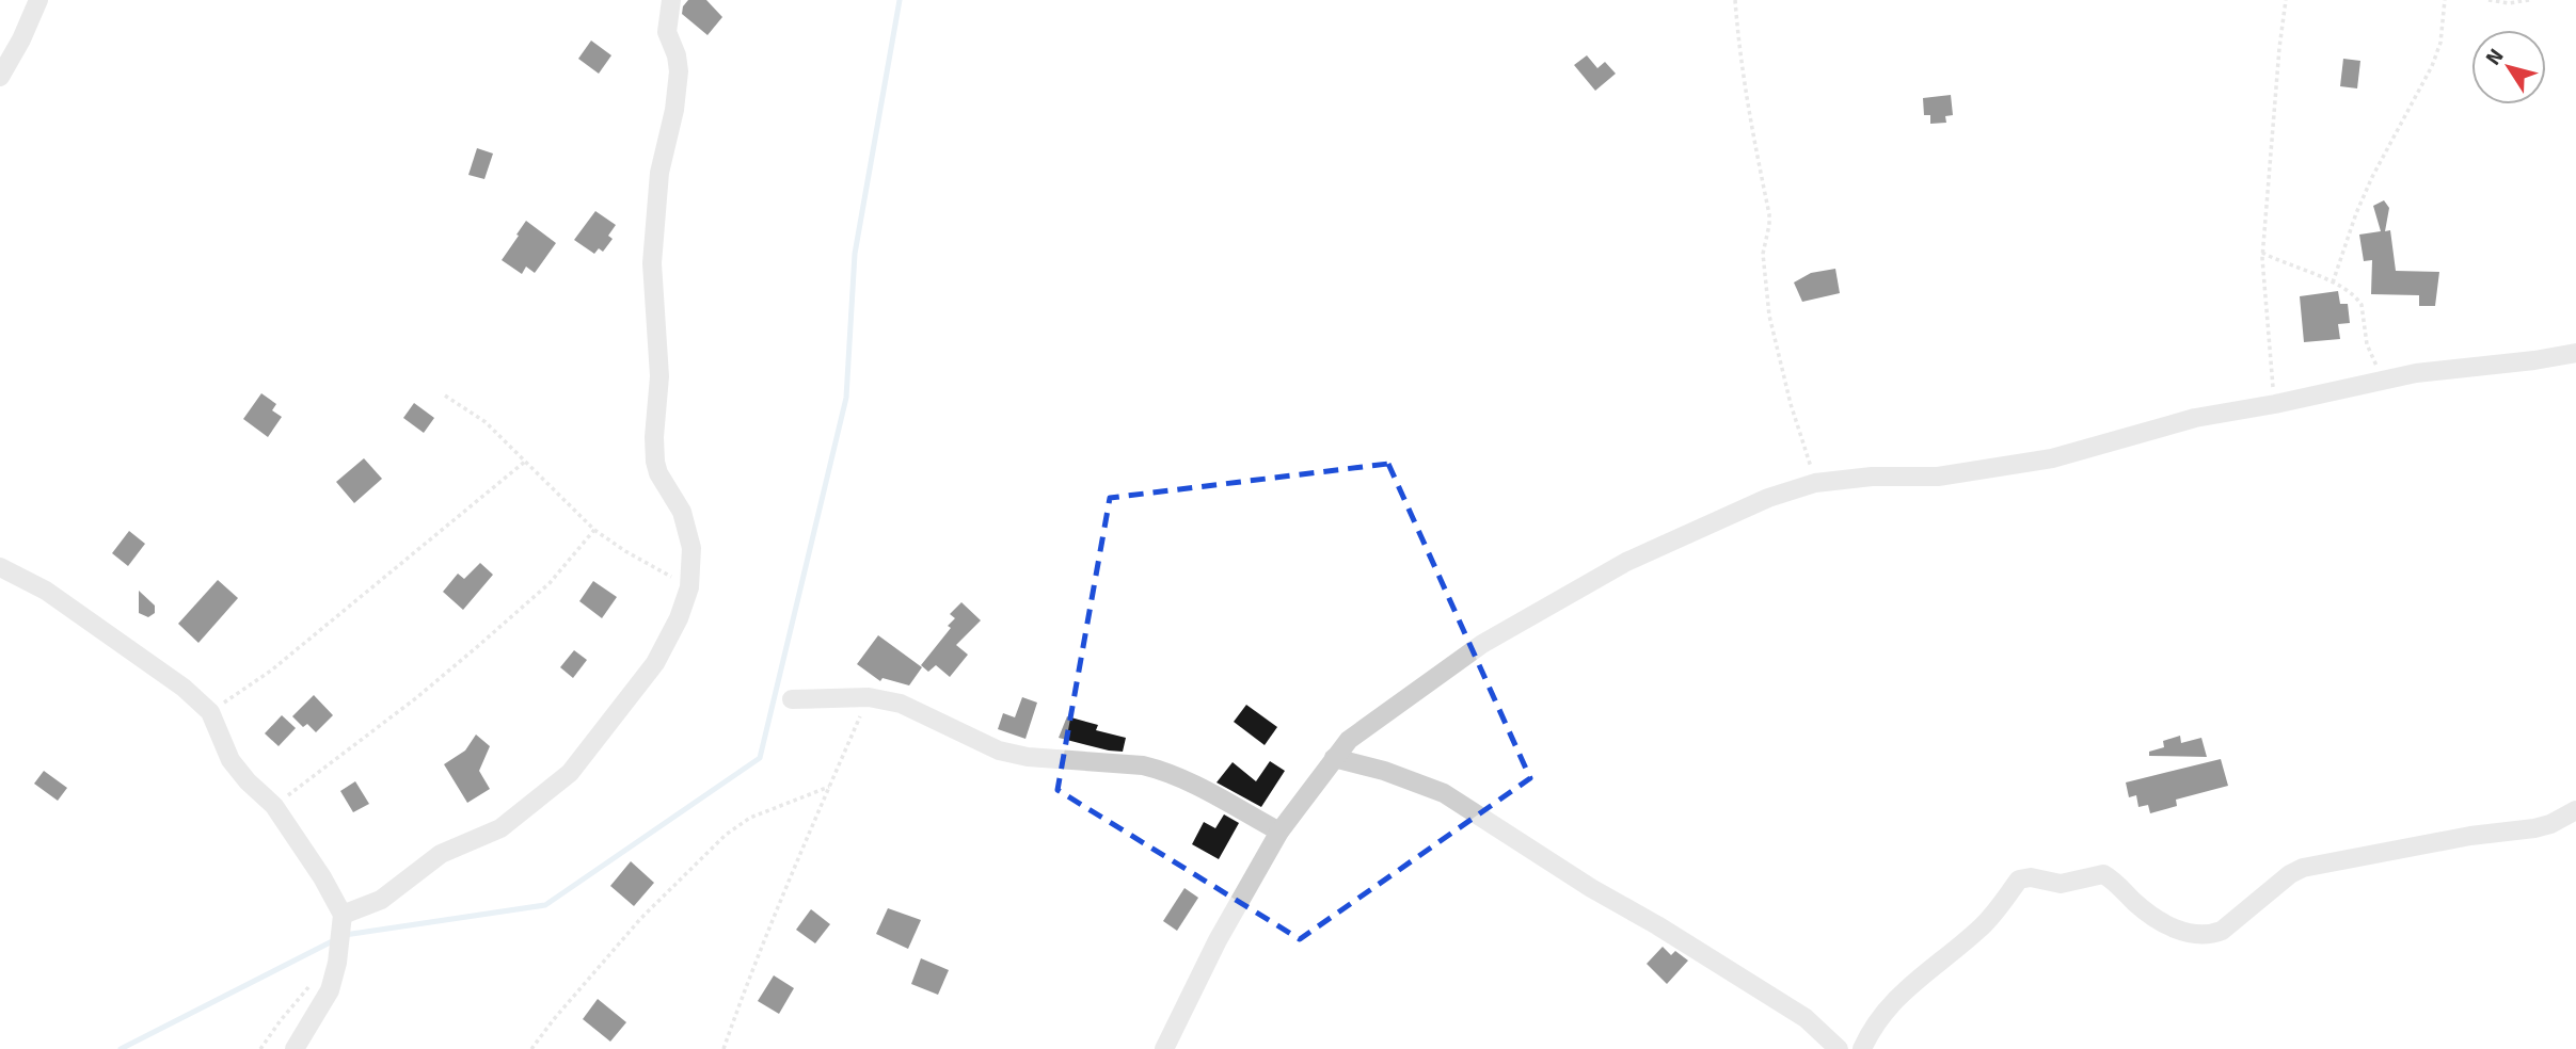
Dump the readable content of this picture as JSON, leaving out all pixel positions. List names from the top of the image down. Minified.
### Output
{"north":"top left"}
